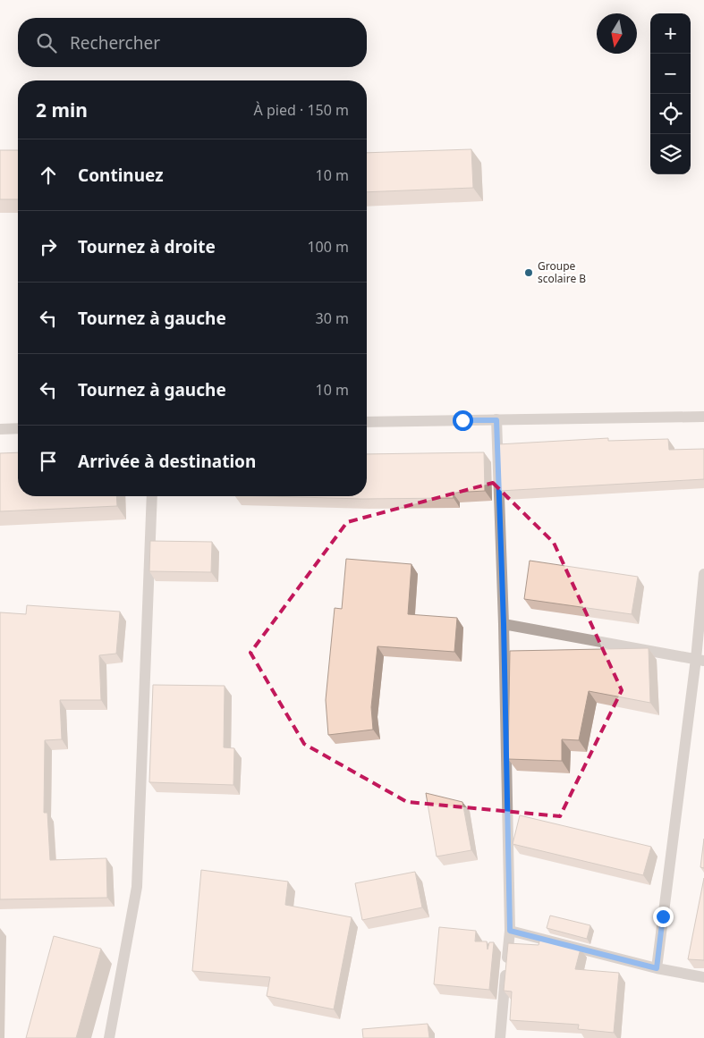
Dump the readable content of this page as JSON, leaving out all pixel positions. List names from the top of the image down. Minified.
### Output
{"places":["Groupe scolaire B"],"north":"bottom","page":{"map_buttons":["+","−"],"search":"Rechercher","heading":["2 min","À pied · 150 m"],"list":[["Continuez","10 m"],["Tournez à droite","100 m"],["Tournez à gauche","30 m"],["Tournez à gauche","10 m"],"Arrivée à destination"]}}
